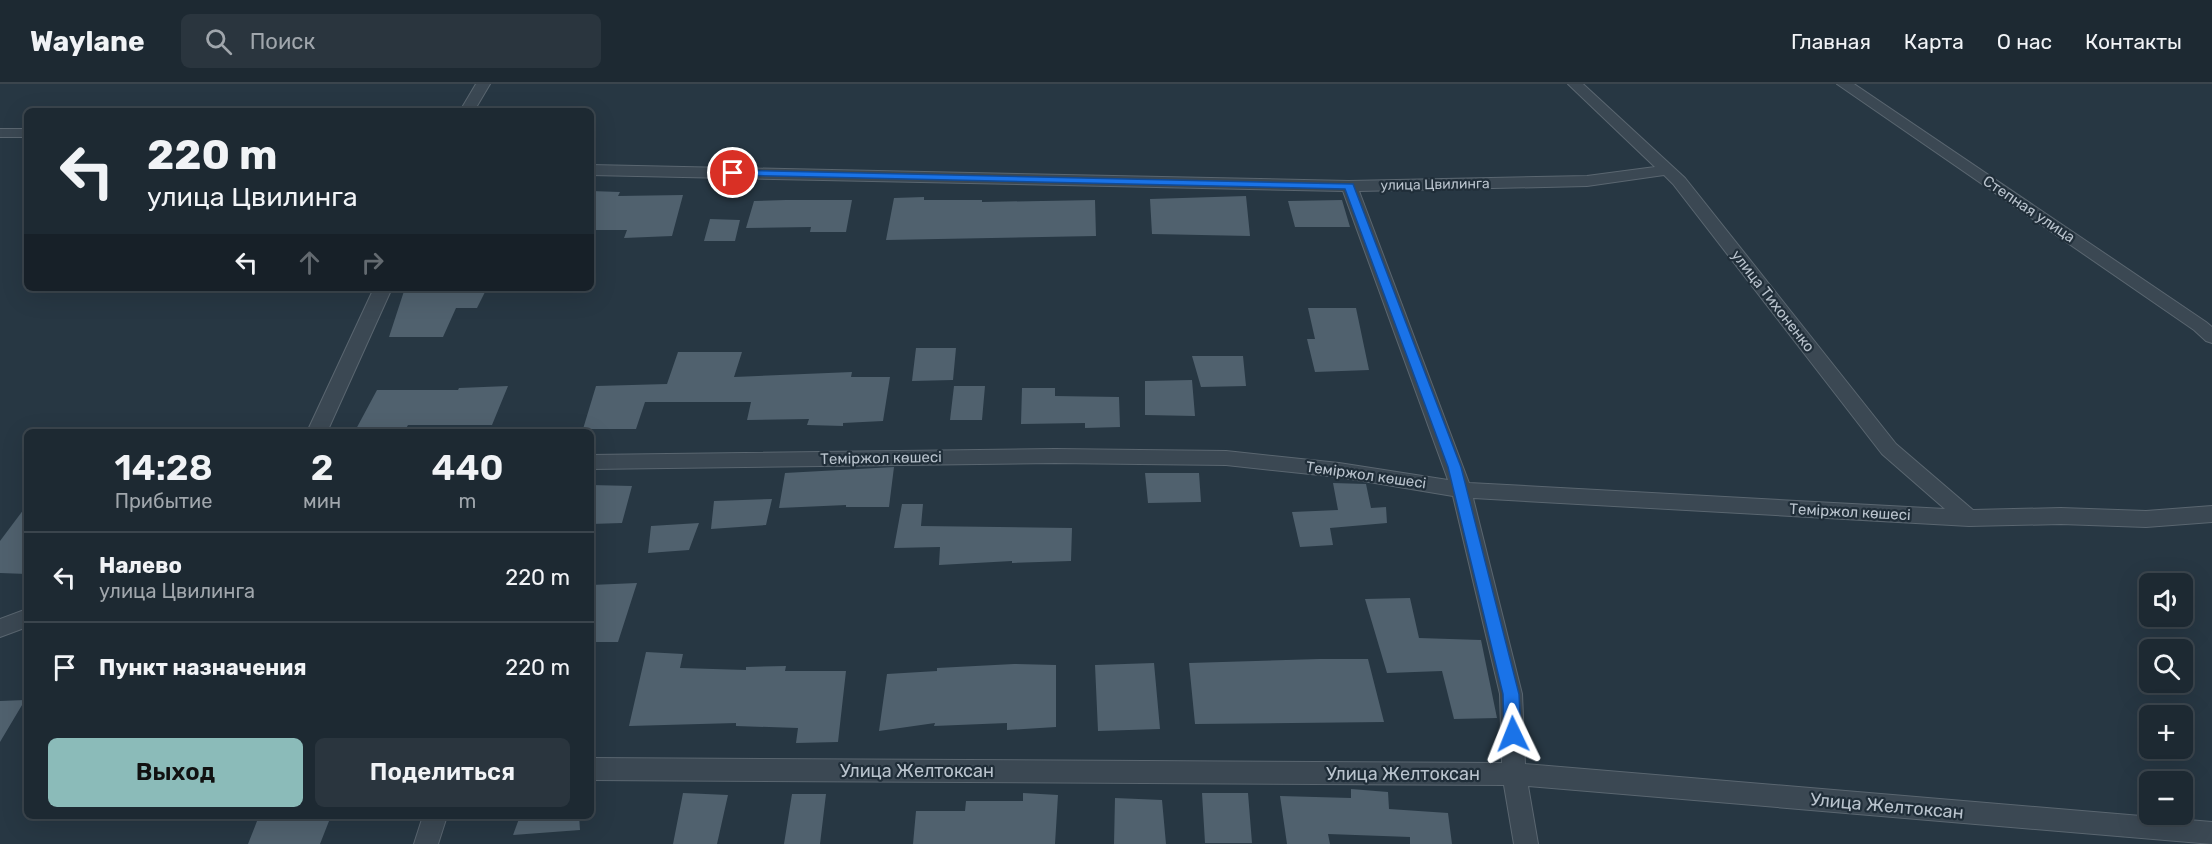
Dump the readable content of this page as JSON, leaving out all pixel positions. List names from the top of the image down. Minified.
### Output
{"streets":{"street":["улица Цвилинга","Степная улица","улица Тихоненко","Теміржол көшесі","Улица Желтоксан"]},"crossings":[["улица Цвилинга","улица Тихоненко"],["улица Тихоненко","Теміржол көшесі"]],"page":{"header":"Waylane","search":"Поиск","nav":["Главная","Карта","О нас","Контакты"],"turn":["220 m","улица Цвилинга"],"eta":["14:28","Прибытие","2","мин","440","m"],"list":[{"name":"Налево","note":"улица Цвилинга","value":"220 m"},{"name":"Пункт назначения","value":"220 m"}],"map_buttons":["+","−"],"buttons":["Выход","Поделиться"]}}
